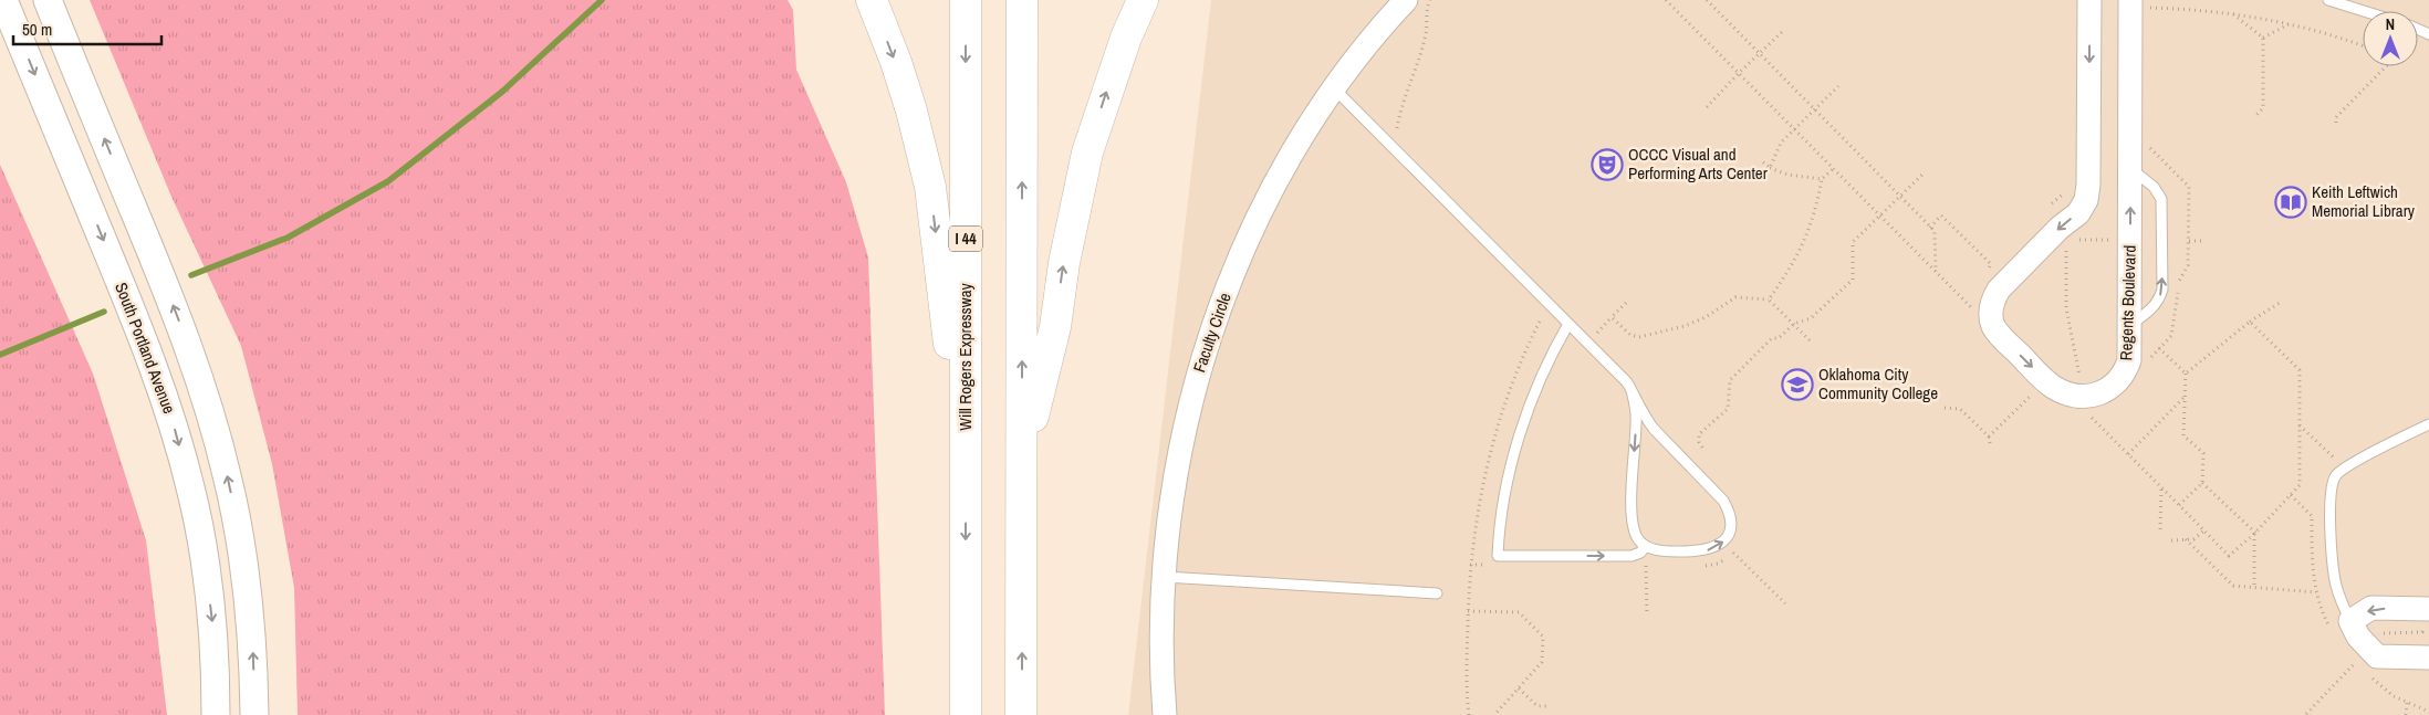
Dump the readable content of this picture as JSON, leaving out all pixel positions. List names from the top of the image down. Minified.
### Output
{"streets":{"highway":["I 44","Will Rogers Expressway"],"main road":["South Portland Avenue"],"street":["Regents Boulevard","Faculty Circle"]},"places":{"theatre":["OCCC Visual and Performing Arts Center"],"library":["Keith Leftwich Memorial Library"],"school or university":["Oklahoma City Community College"]},"scale_bar":"50 m","north":"top"}
